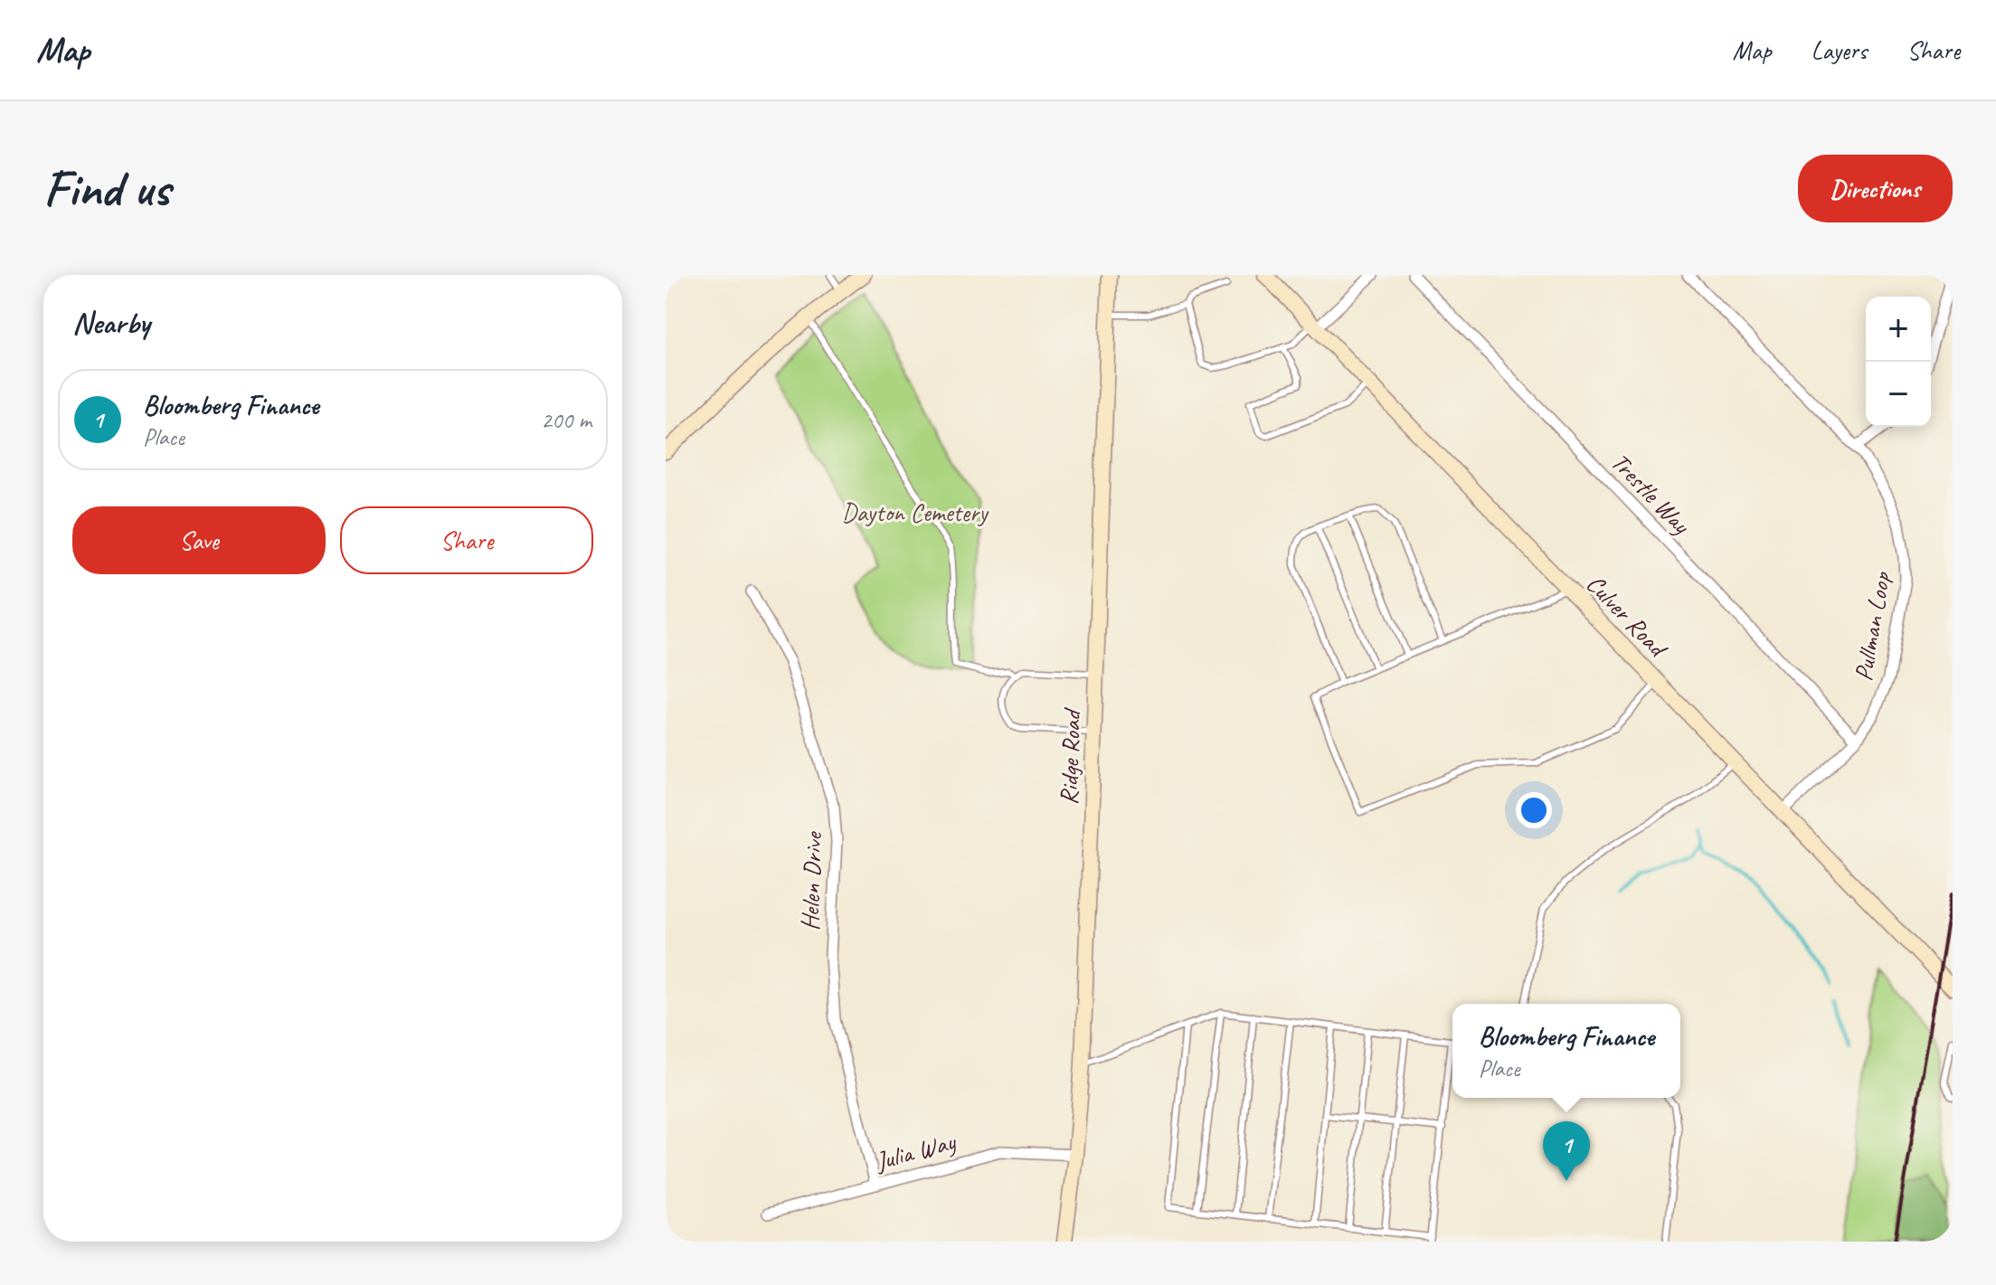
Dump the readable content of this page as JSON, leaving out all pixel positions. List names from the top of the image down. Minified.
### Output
{"streets":{"street":["Trestle Way","Culver Road","Pullman Loop","Ridge Road","Helen Drive","Julia Way"]},"crossings":[["Trestle Way","Pullman Loop"],["Culver Road","Pullman Loop"],["Ridge Road","Julia Way"],["Helen Drive","Julia Way"]],"parks":["Dayton Cemetery"],"page":{"header":"Map","nav":["Map","Layers","Share"],"buttons":["Directions",["Save","Share"]],"title":"Find us","heading":"Nearby","map_buttons":["+","−"],"list":[{"mark":"1","name":"Bloomberg Finance","note":"Place","value":"200 m"}],"popup":["Bloomberg Finance","Place"],"pins":"1"}}
